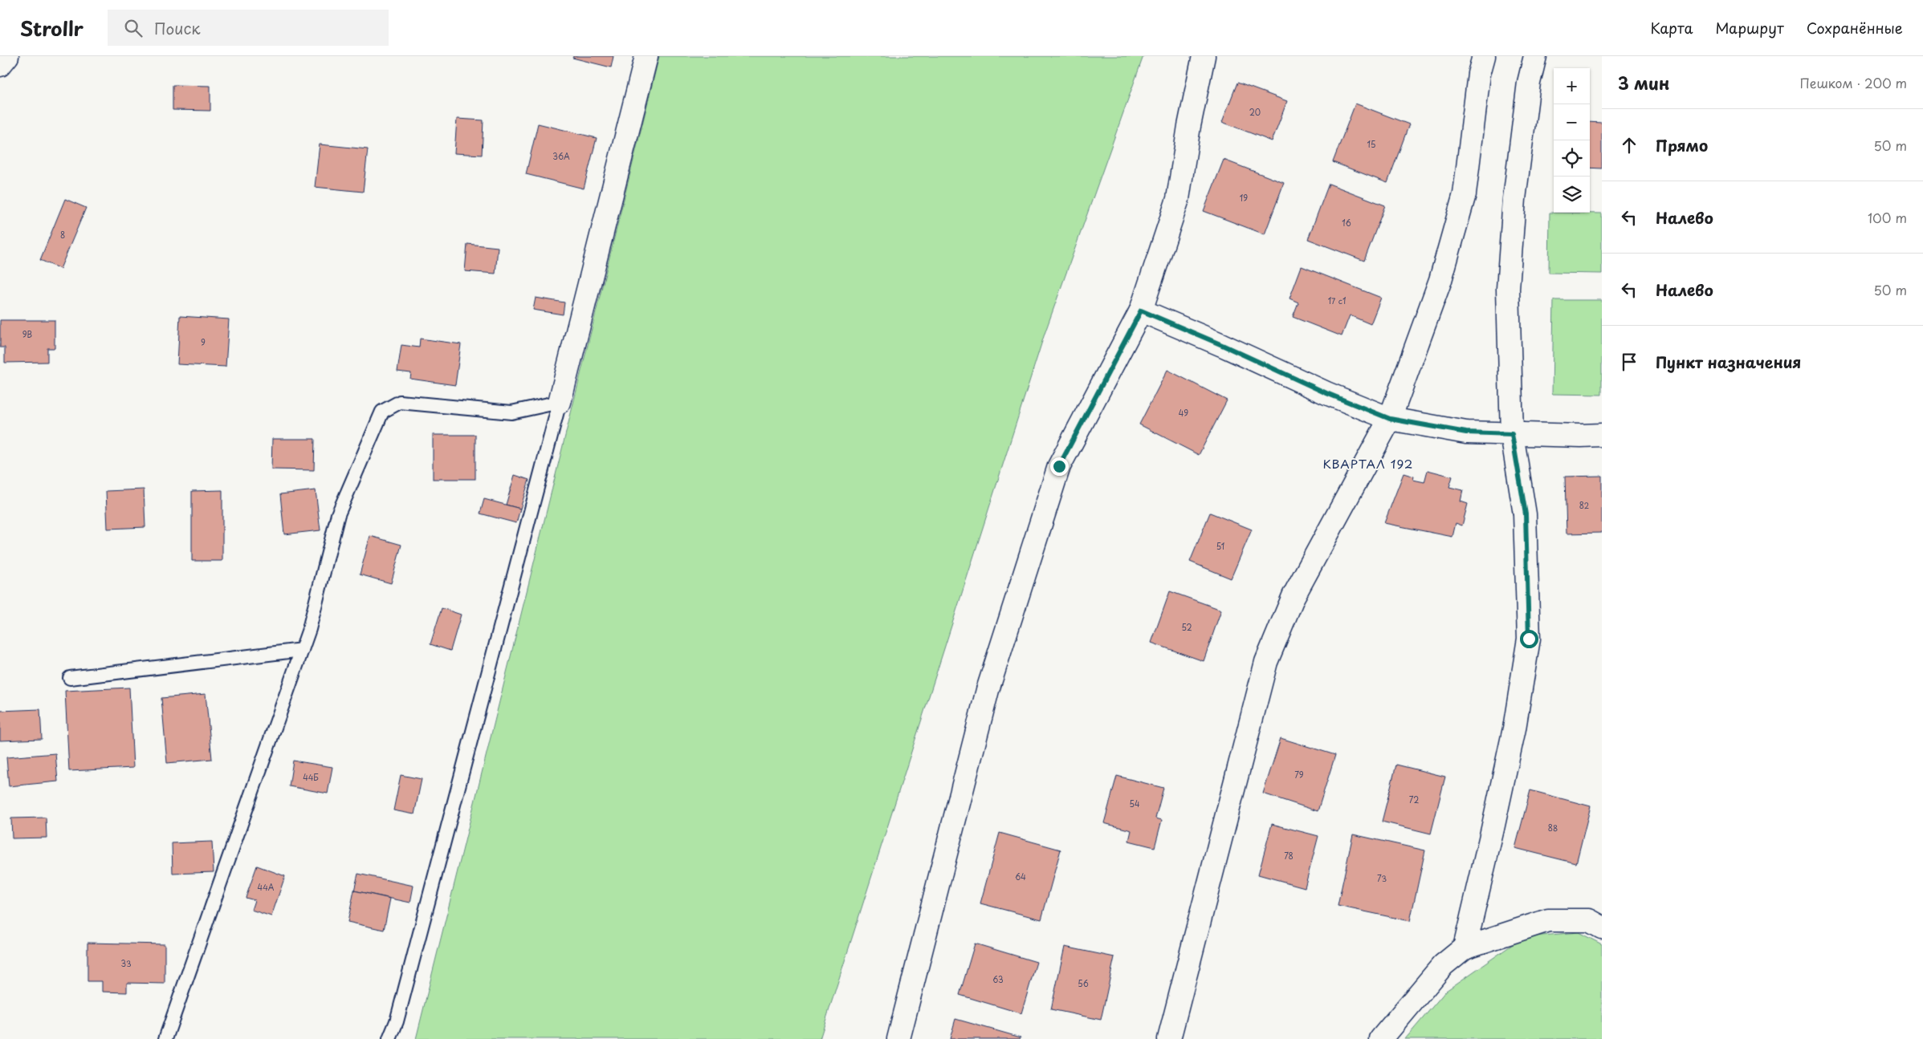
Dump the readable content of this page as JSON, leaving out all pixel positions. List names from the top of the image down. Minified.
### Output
{"districts":["КВАРТАЛ 192"],"house_numbers":["20","15","36А","19","16","8","17 с1","9В","9","49","82","51","52","79","44Б","72","54","88","78","64","73","44А","33","63","56"],"page":{"header":"Strollr","search":"Поиск","nav":["Карта","Маршрут","Сохранённые"],"heading":["3 мин","Пешком · 200 m"],"map_buttons":["+","−"],"list":[["Прямо","50 m"],["Налево","100 m"],["Налево","50 m"],"Пункт назначения"]}}
